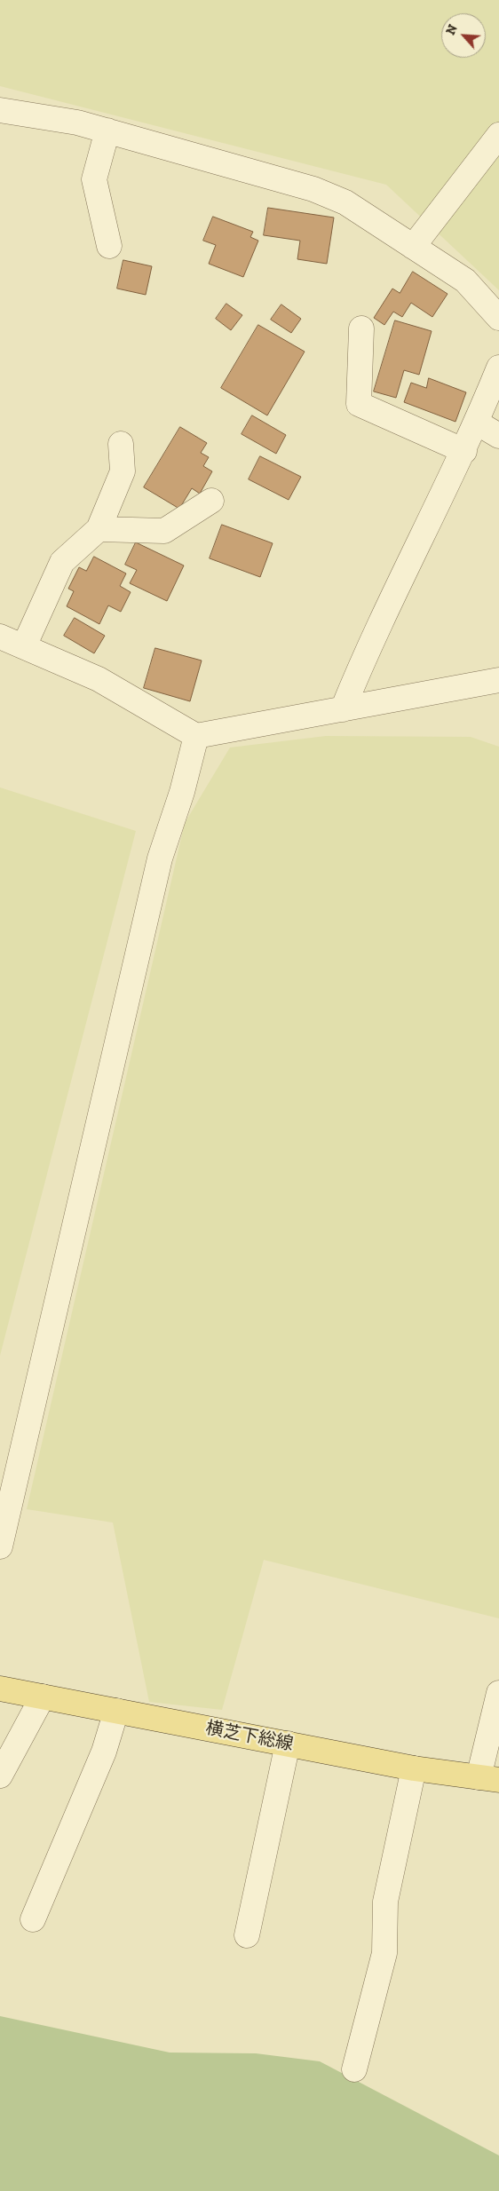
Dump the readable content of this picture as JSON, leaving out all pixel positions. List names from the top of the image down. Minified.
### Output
{"streets":{"main road":["横芝下総線"]},"north":"top left"}
